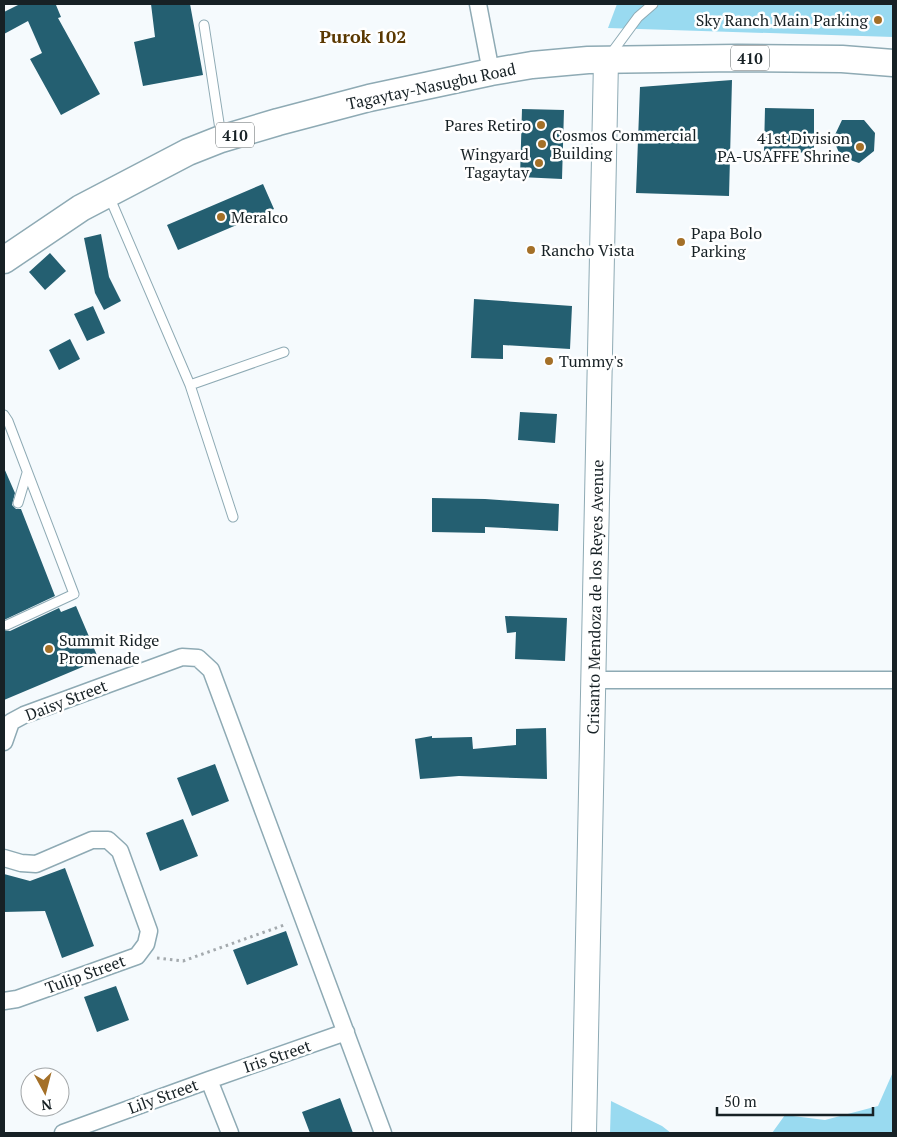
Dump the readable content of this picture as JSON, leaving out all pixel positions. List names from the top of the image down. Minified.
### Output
{"streets":{"main road":["410","Tagaytay-Nasugbu Road","Crisanto Mendoza de los Reyes Avenue"],"street":["Daisy Street","Tulip Street","Iris Street","Lily Street"]},"crossings":[["Tagaytay-Nasugbu Road","Crisanto Mendoza de los Reyes Avenue"],["Iris Street","Lily Street"]],"districts":["Purok 102"],"places":["Sky Ranch Main Parking","Pares Retiro","Cosmos Commercial Building","41st Division PA-USAFFE Shrine","Wingyard Tagaytay","Meralco","Papa Bolo Parking","Rancho Vista","Tummy's","Summit Ridge Promenade"],"scale_bar":"50 m","north":"bottom"}
